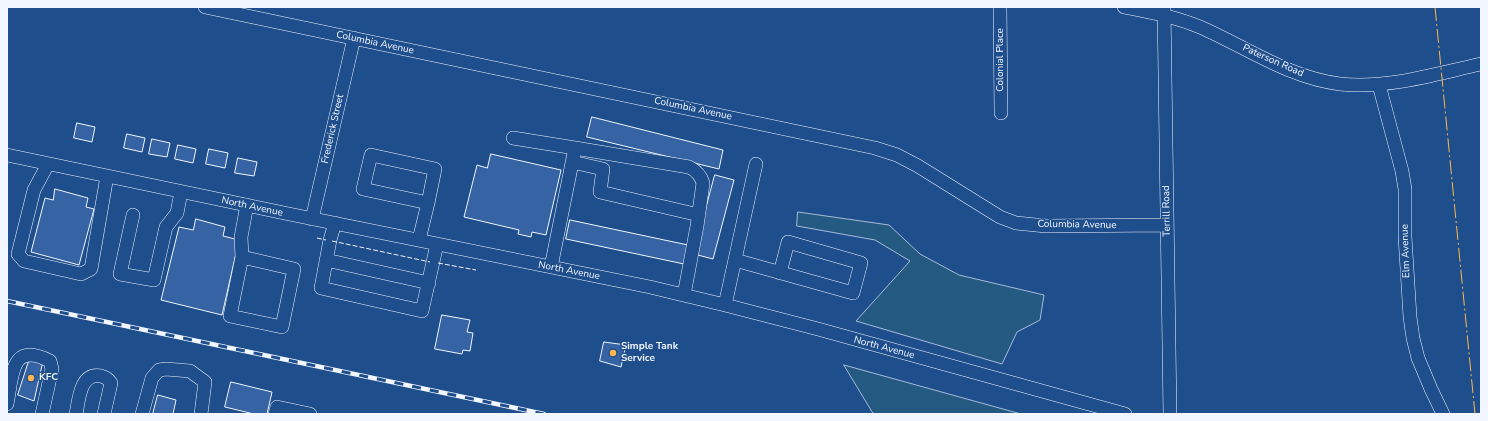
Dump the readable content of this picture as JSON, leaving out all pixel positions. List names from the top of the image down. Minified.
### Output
{"streets":{"street":["Columbia Avenue","Colonial Place","Paterson Road","Frederick Street","North Avenue","Terrill Road","Elm Avenue"]},"crossings":[["Columbia Avenue","Frederick Street"],["Columbia Avenue","Terrill Road"],["Paterson Road","Terrill Road"],["Paterson Road","Elm Avenue"],["Frederick Street","North Avenue"]],"places":["Simple Tank Service","KFC"]}
